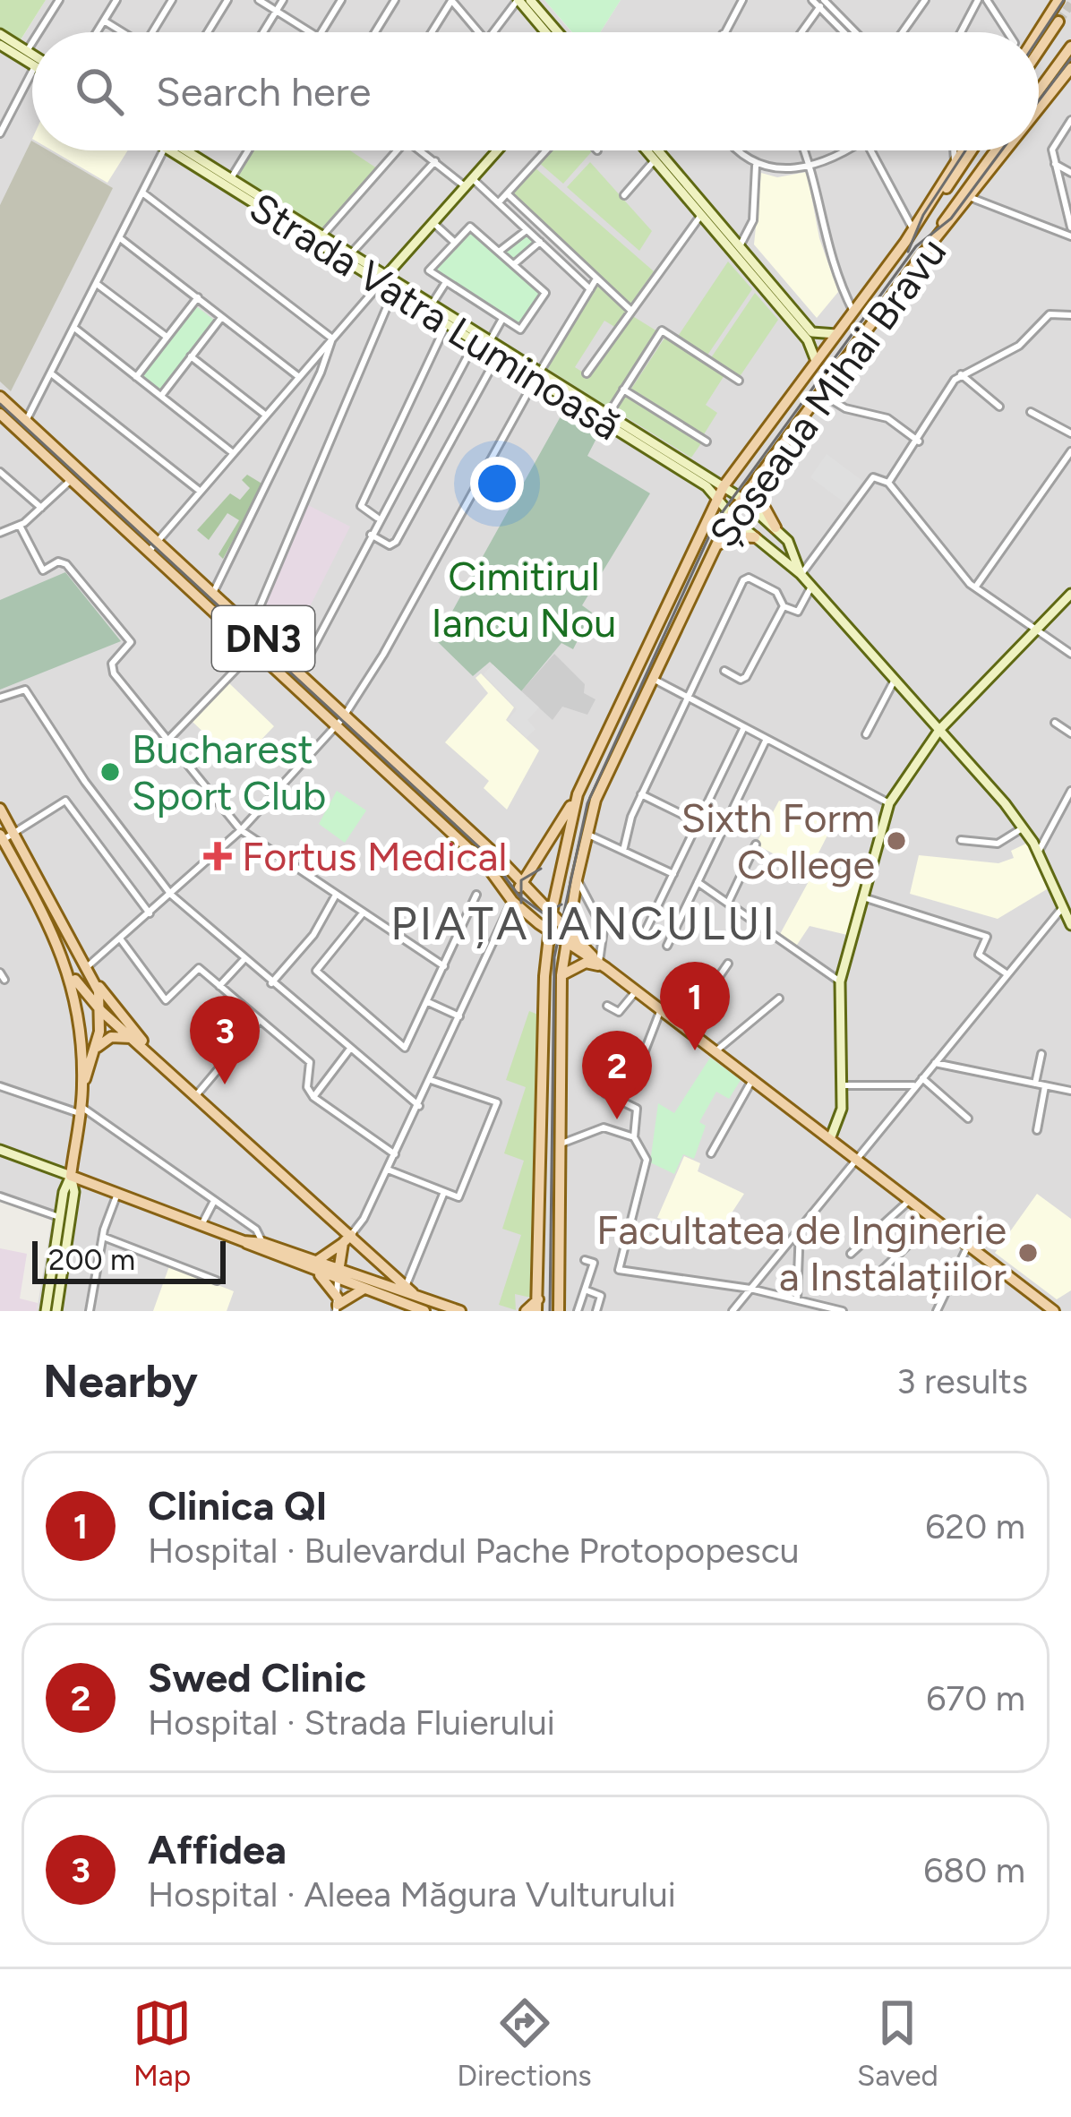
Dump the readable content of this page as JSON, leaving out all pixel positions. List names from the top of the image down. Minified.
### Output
{"streets":{"main road":["Șoseaua Mihai Bravu","DN3"],"street":["Strada Vatra Luminoasă"]},"crossings":[["Strada Vatra Luminoasă","Șoseaua Mihai Bravu"],["Șoseaua Mihai Bravu","DN3"]],"districts":["PIAȚA IANCULUI"],"parks":["Cimitirul Iancu Nou"],"places":{"other":["Bucharest Sport Club","Sixth Form College","Facultatea de Inginerie a Instalațiilor"],"health":["Fortus Medical"]},"scale_bar":"200 m","page":{"search":"Search here","pins":["1","3","2"],"scale":"200 m","heading":["Nearby","3 results"],"list":[{"mark":"1","name":"Clinica QI","note":"Hospital · Bulevardul Pache Protopopescu","value":"620 m"},{"mark":"2","name":"Swed Clinic","note":"Hospital · Strada Fluierului","value":"670 m"},{"mark":"3","name":"Affidea","note":"Hospital · Aleea Măgura Vulturului","value":"680 m"}],"nav":["Map","Directions","Saved"]}}
